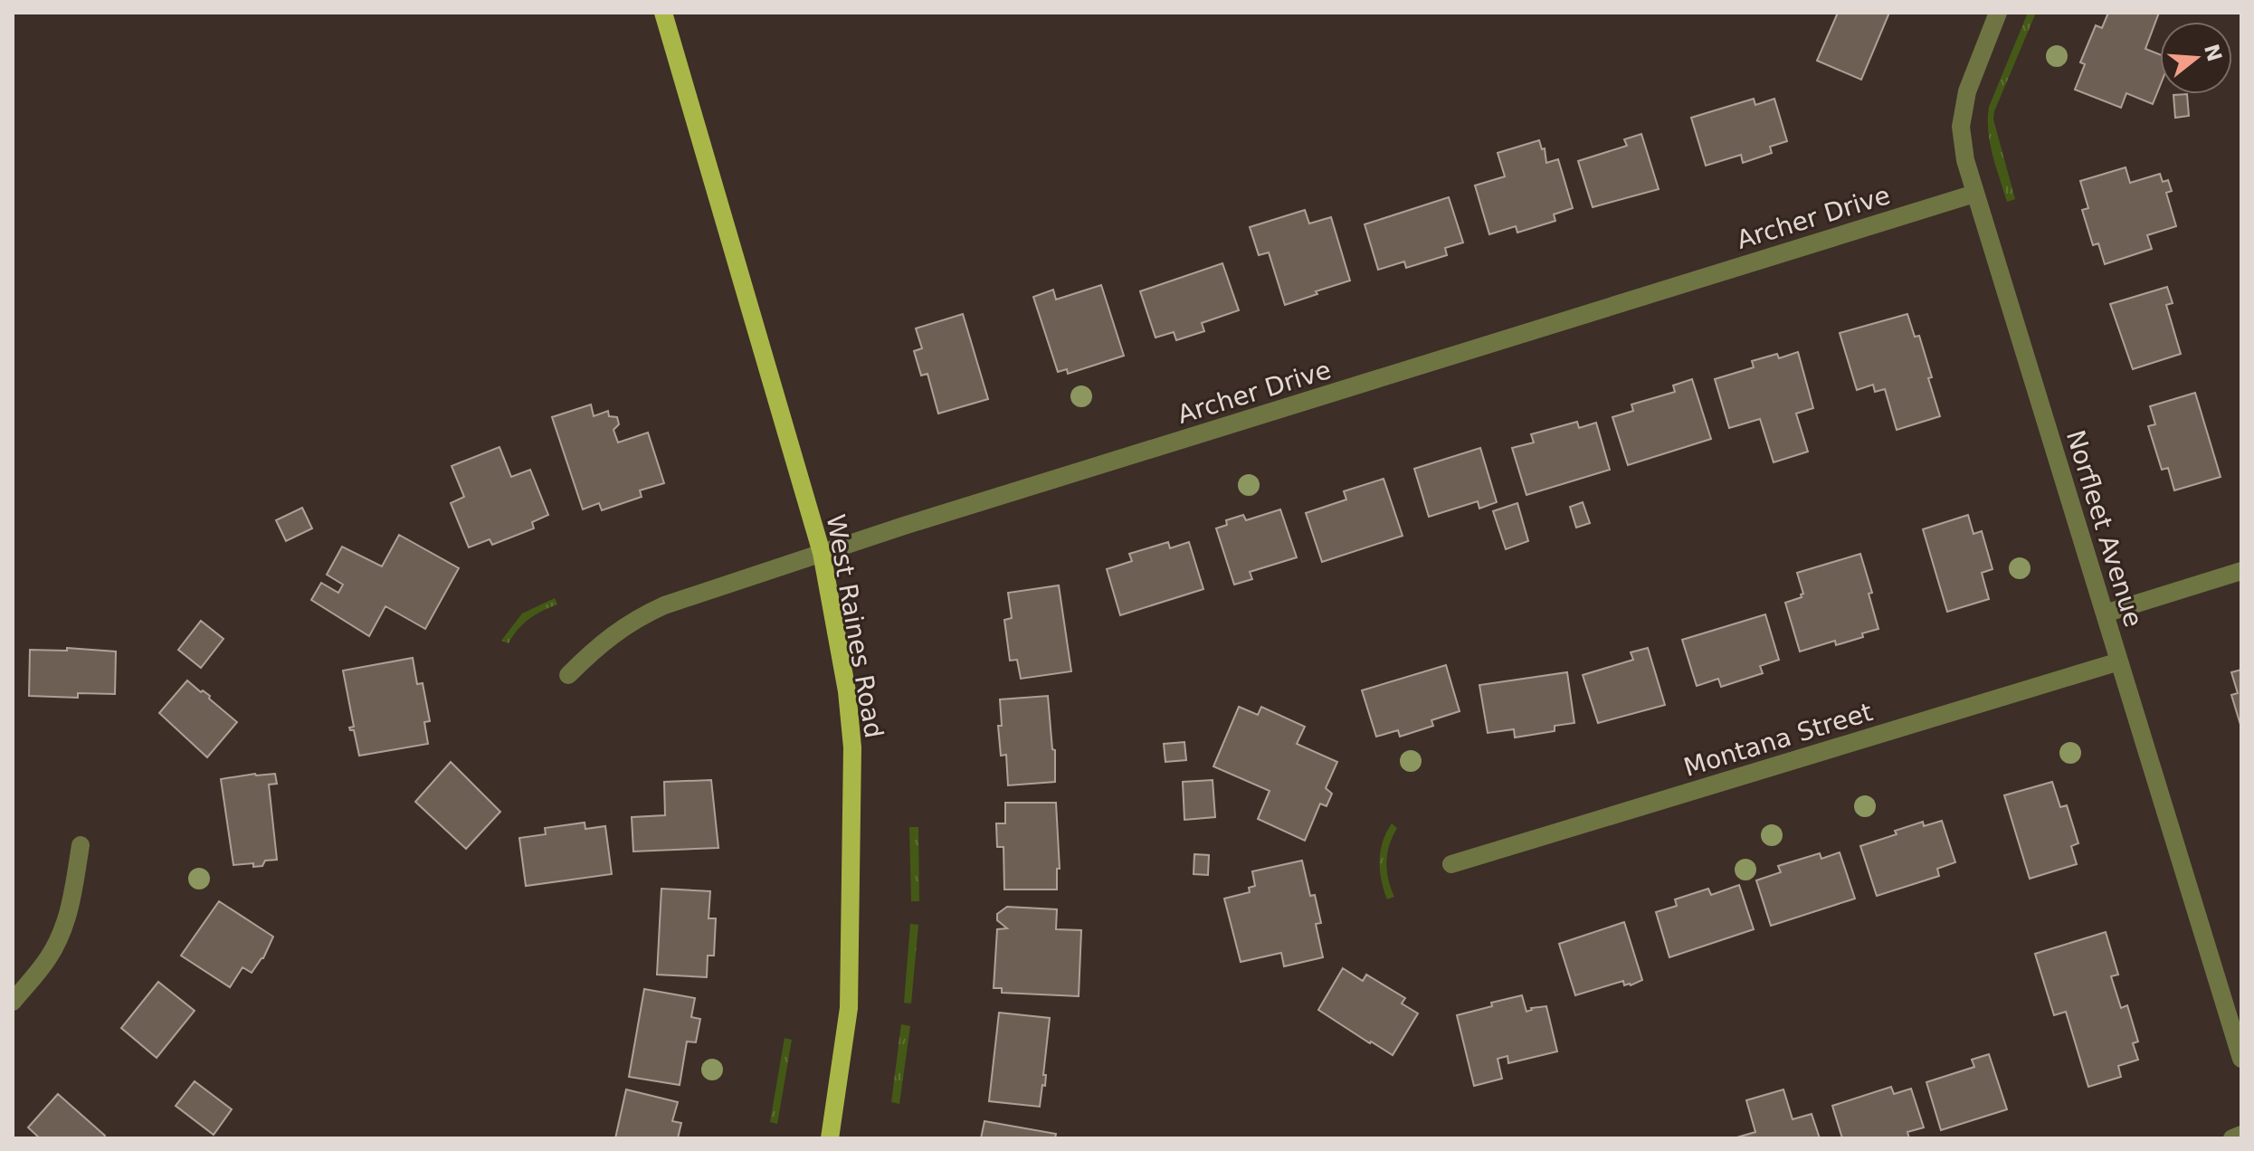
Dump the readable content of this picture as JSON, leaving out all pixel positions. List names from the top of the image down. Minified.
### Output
{"streets":{"main road":["West Raines Road"],"street":["Archer Drive","Norfleet Avenue","Montana Street"]},"crossings":[["Archer Drive","Norfleet Avenue"],["Archer Drive","West Raines Road"],["Norfleet Avenue","Montana Street"]],"north":"right"}
